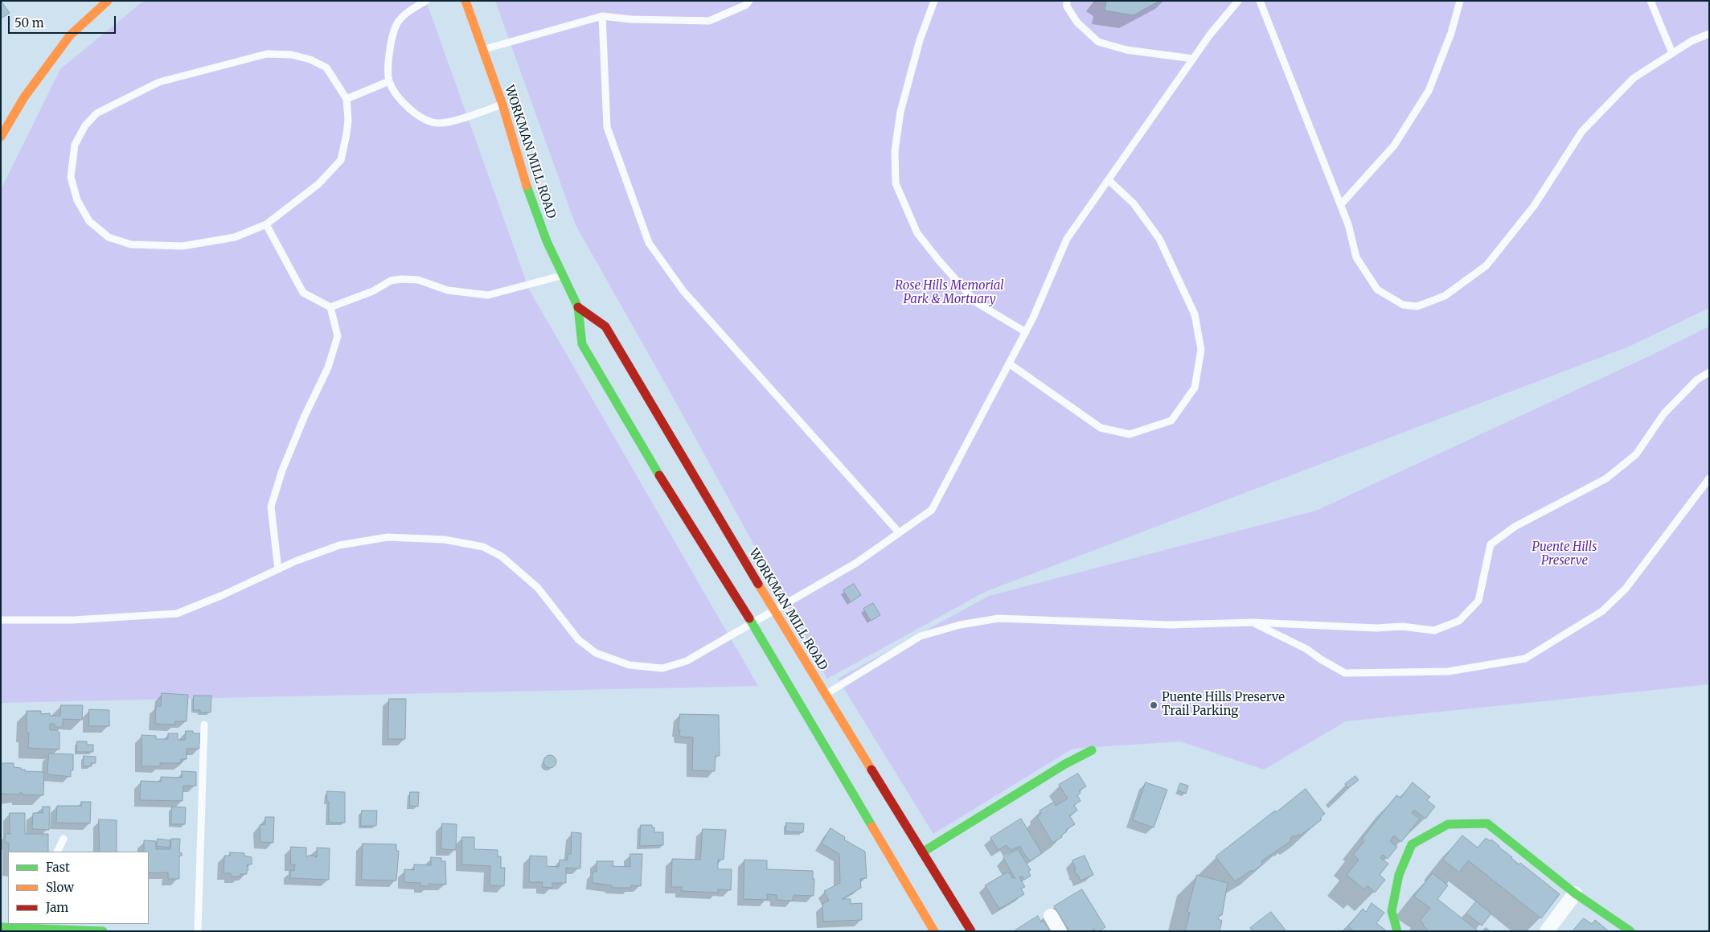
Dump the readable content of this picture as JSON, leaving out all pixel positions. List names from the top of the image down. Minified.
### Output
{"streets":{"main road":["WORKMAN MILL ROAD"]},"parks":["Rose Hills Memorial Park & Mortuary","Puente Hills Preserve"],"places":["Puente Hills Preserve Trail Parking"],"legend":["Fast","Slow","Jam"],"scale_bar":"50 m"}
